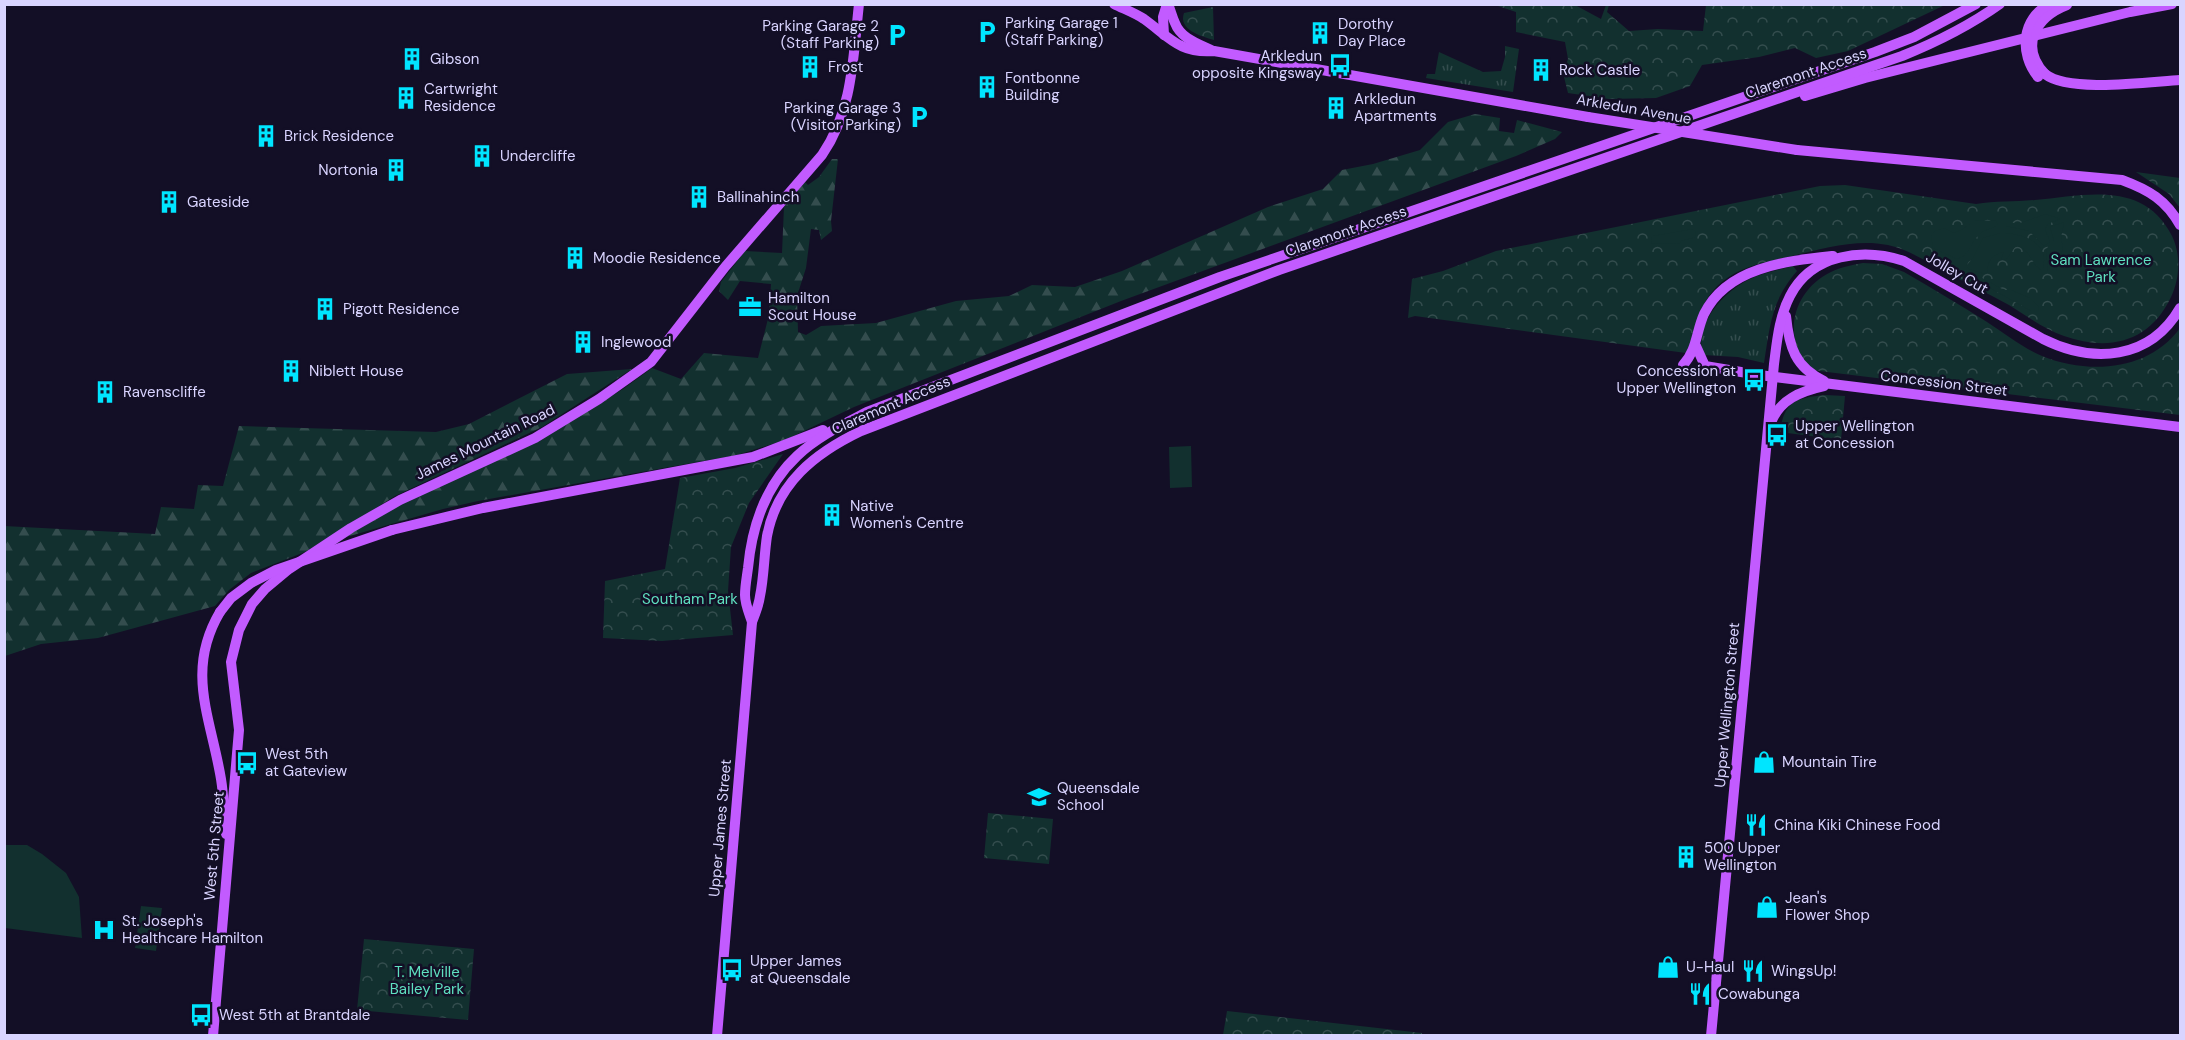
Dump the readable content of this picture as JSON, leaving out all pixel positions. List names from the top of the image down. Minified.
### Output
{"streets":{"main road":["Claremont Access","Arkledun Avenue","Jolley Cut","Concession Street","James Mountain Road","Upper Wellington Street","Upper James Street","West 5th Street"]},"crossings":[["Claremont Access","Upper James Street"],["Jolley Cut","Concession Street"],["Jolley Cut","Upper Wellington Street"],["Concession Street","Upper Wellington Street"],["James Mountain Road","West 5th Street"]],"parks":["Sam Lawrence Park","Southam Park","T. Melville Bailey Park"],"places":{"parking":["Parking Garage 1 (Staff Parking)","Parking Garage 2 (Staff Parking)","Parking Garage 3 (Visitor Parking)"],"building":["Dorothy Day Place","Gibson","Frost","Rock Castle","Fontbonne Building","Cartwright Residence","Arkledun Apartments","Brick Residence","Undercliffe","Nortonia","Ballinahinch","Gateside","Moodie Residence","Pigott Residence","Inglewood","Niblett House","Ravenscliffe","Native Women's Centre","500 Upper Wellington"],"bus stop":["Arkledun opposite Kingsway","Concession at Upper Wellington","Upper Wellington at Concession","West 5th at Gateview","Upper James at Queensdale","West 5th at Brantdale"],"office":["Hamilton Scout House"],"shop":["Mountain Tire","Jean's Flower Shop","U-Haul"],"school or university":["Queensdale School"],"restaurant":["China Kiki Chinese Food","WingsUp!","Cowabunga"],"hospital":["St. Joseph's Healthcare Hamilton"]}}
